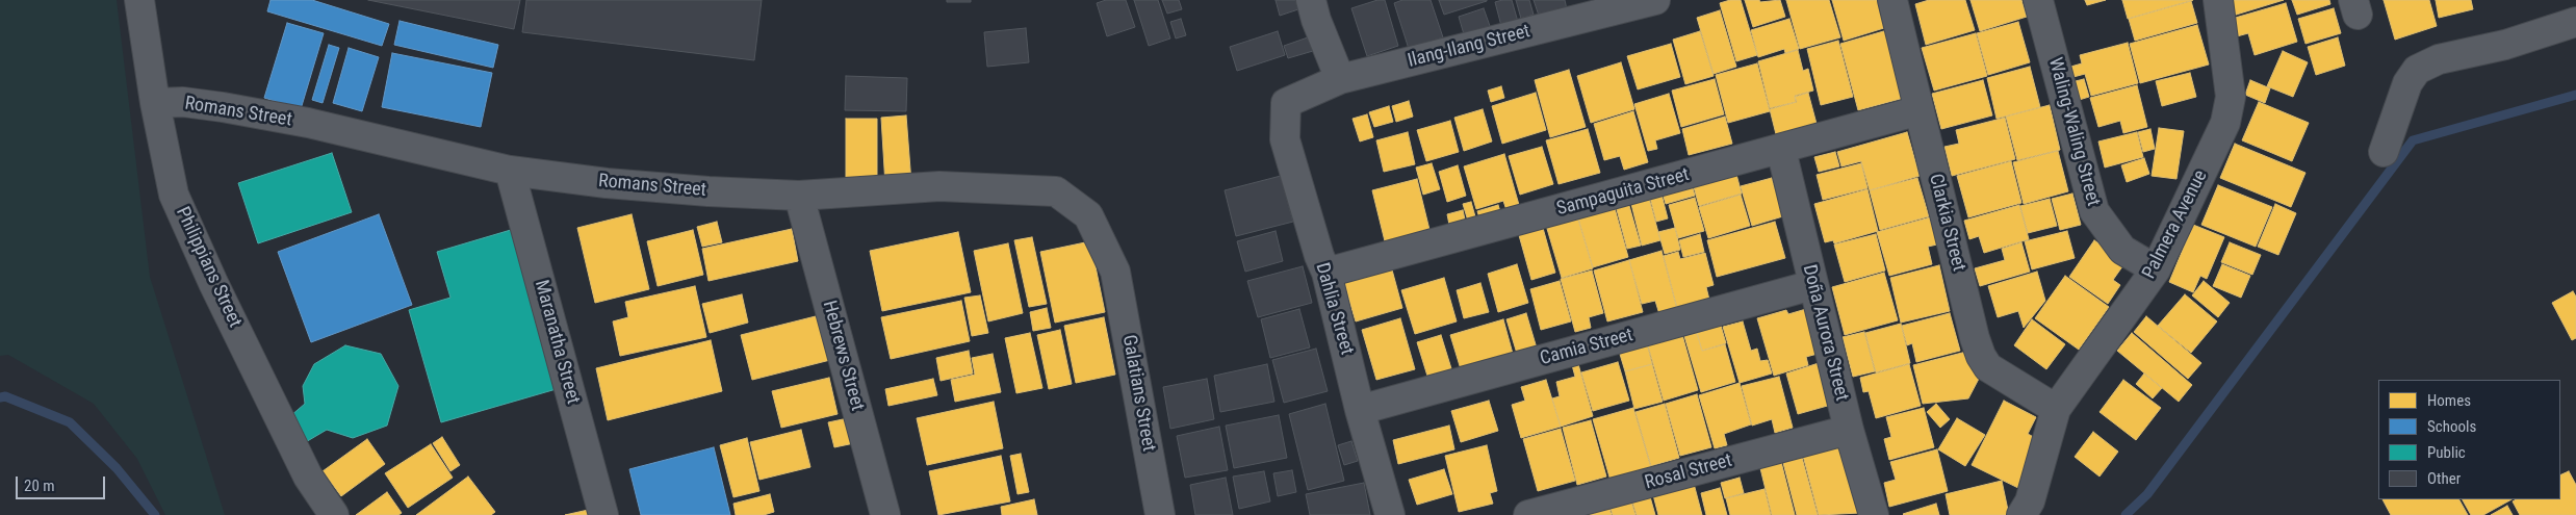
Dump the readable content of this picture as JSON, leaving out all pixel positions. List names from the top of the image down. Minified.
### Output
{"streets":{"street":["Ilang-Ilang Street","Romans Street","Waling-Waling Street","Sampaguita Street","Clarkia Street","Palmera Avenue","Philippians Street","Dahlia Street","Doña Aurora Street","Maranatha Street","Camia Street","Hebrews Street","Galatians Street","Rosal Street"]},"crossings":[["Ilang-Ilang Street","Dahlia Street"],["Romans Street","Philippians Street"],["Romans Street","Maranatha Street"],["Romans Street","Hebrews Street"],["Romans Street","Galatians Street"],["Waling-Waling Street","Palmera Avenue"],["Sampaguita Street","Clarkia Street"],["Sampaguita Street","Dahlia Street"],["Sampaguita Street","Doña Aurora Street"],["Clarkia Street","Palmera Avenue"],["Dahlia Street","Camia Street"],["Doña Aurora Street","Camia Street"],["Doña Aurora Street","Rosal Street"]],"legend":["Homes","Schools","Public","Other"],"scale_bar":"20 m"}
